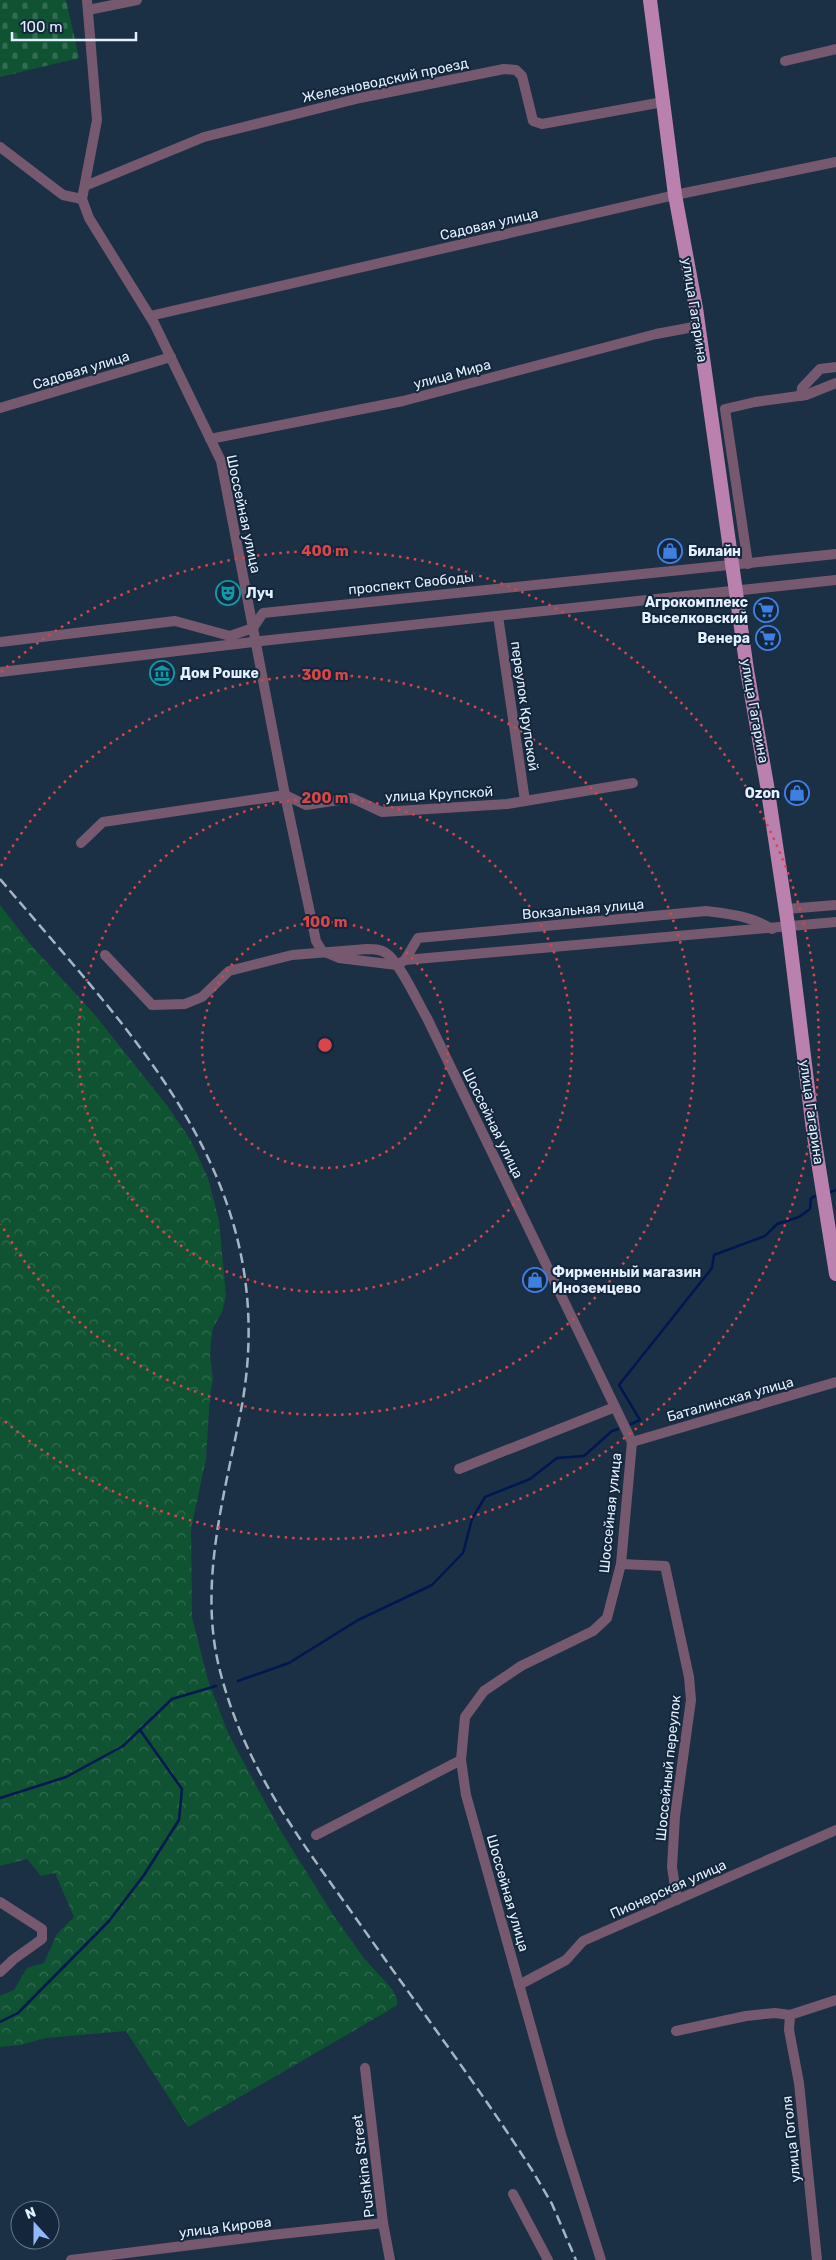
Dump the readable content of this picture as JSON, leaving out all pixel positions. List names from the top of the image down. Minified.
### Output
{"streets":{"main road":["улица Гагарина"],"street":["Железноводский проезд","Садовая улица","улица Мира","Шоссейная улица","проспект Свободы","переулок Крупской","улица Крупской","Вокзальная улица","Баталинская улица","Шоссейный переулок","Пионерская улица","улица Гоголя","Pushkina Street","улица Кирова"]},"crossings":[["Железноводский проезд","улица Гагарина"],["Садовая улица","улица Гагарина"],["Садовая улица","Шоссейная улица"],["улица Гагарина","улица Мира"],["улица Гагарина","проспект Свободы"],["улица Мира","Шоссейная улица"],["Шоссейная улица","проспект Свободы"],["Шоссейная улица","улица Крупской"],["Шоссейная улица","Вокзальная улица"],["Шоссейная улица","Баталинская улица"],["Шоссейная улица","Шоссейный переулок"],["Шоссейная улица","Пионерская улица"],["переулок Крупской","улица Крупской"],["Шоссейный переулок","Пионерская улица"],["Pushkina Street","улица Кирова"]],"places":{"shop":["Билайн","Ozon","Фирменный магазин Иноземцево"],"theatre":["Луч"],"supermarket":["Агрокомплекс Выселковский","Венера"],"museum":["Дом Рошке"]},"scale_bar":"100 m","north":"top","rings":["400 m","300 m","200 m","100 m"]}
